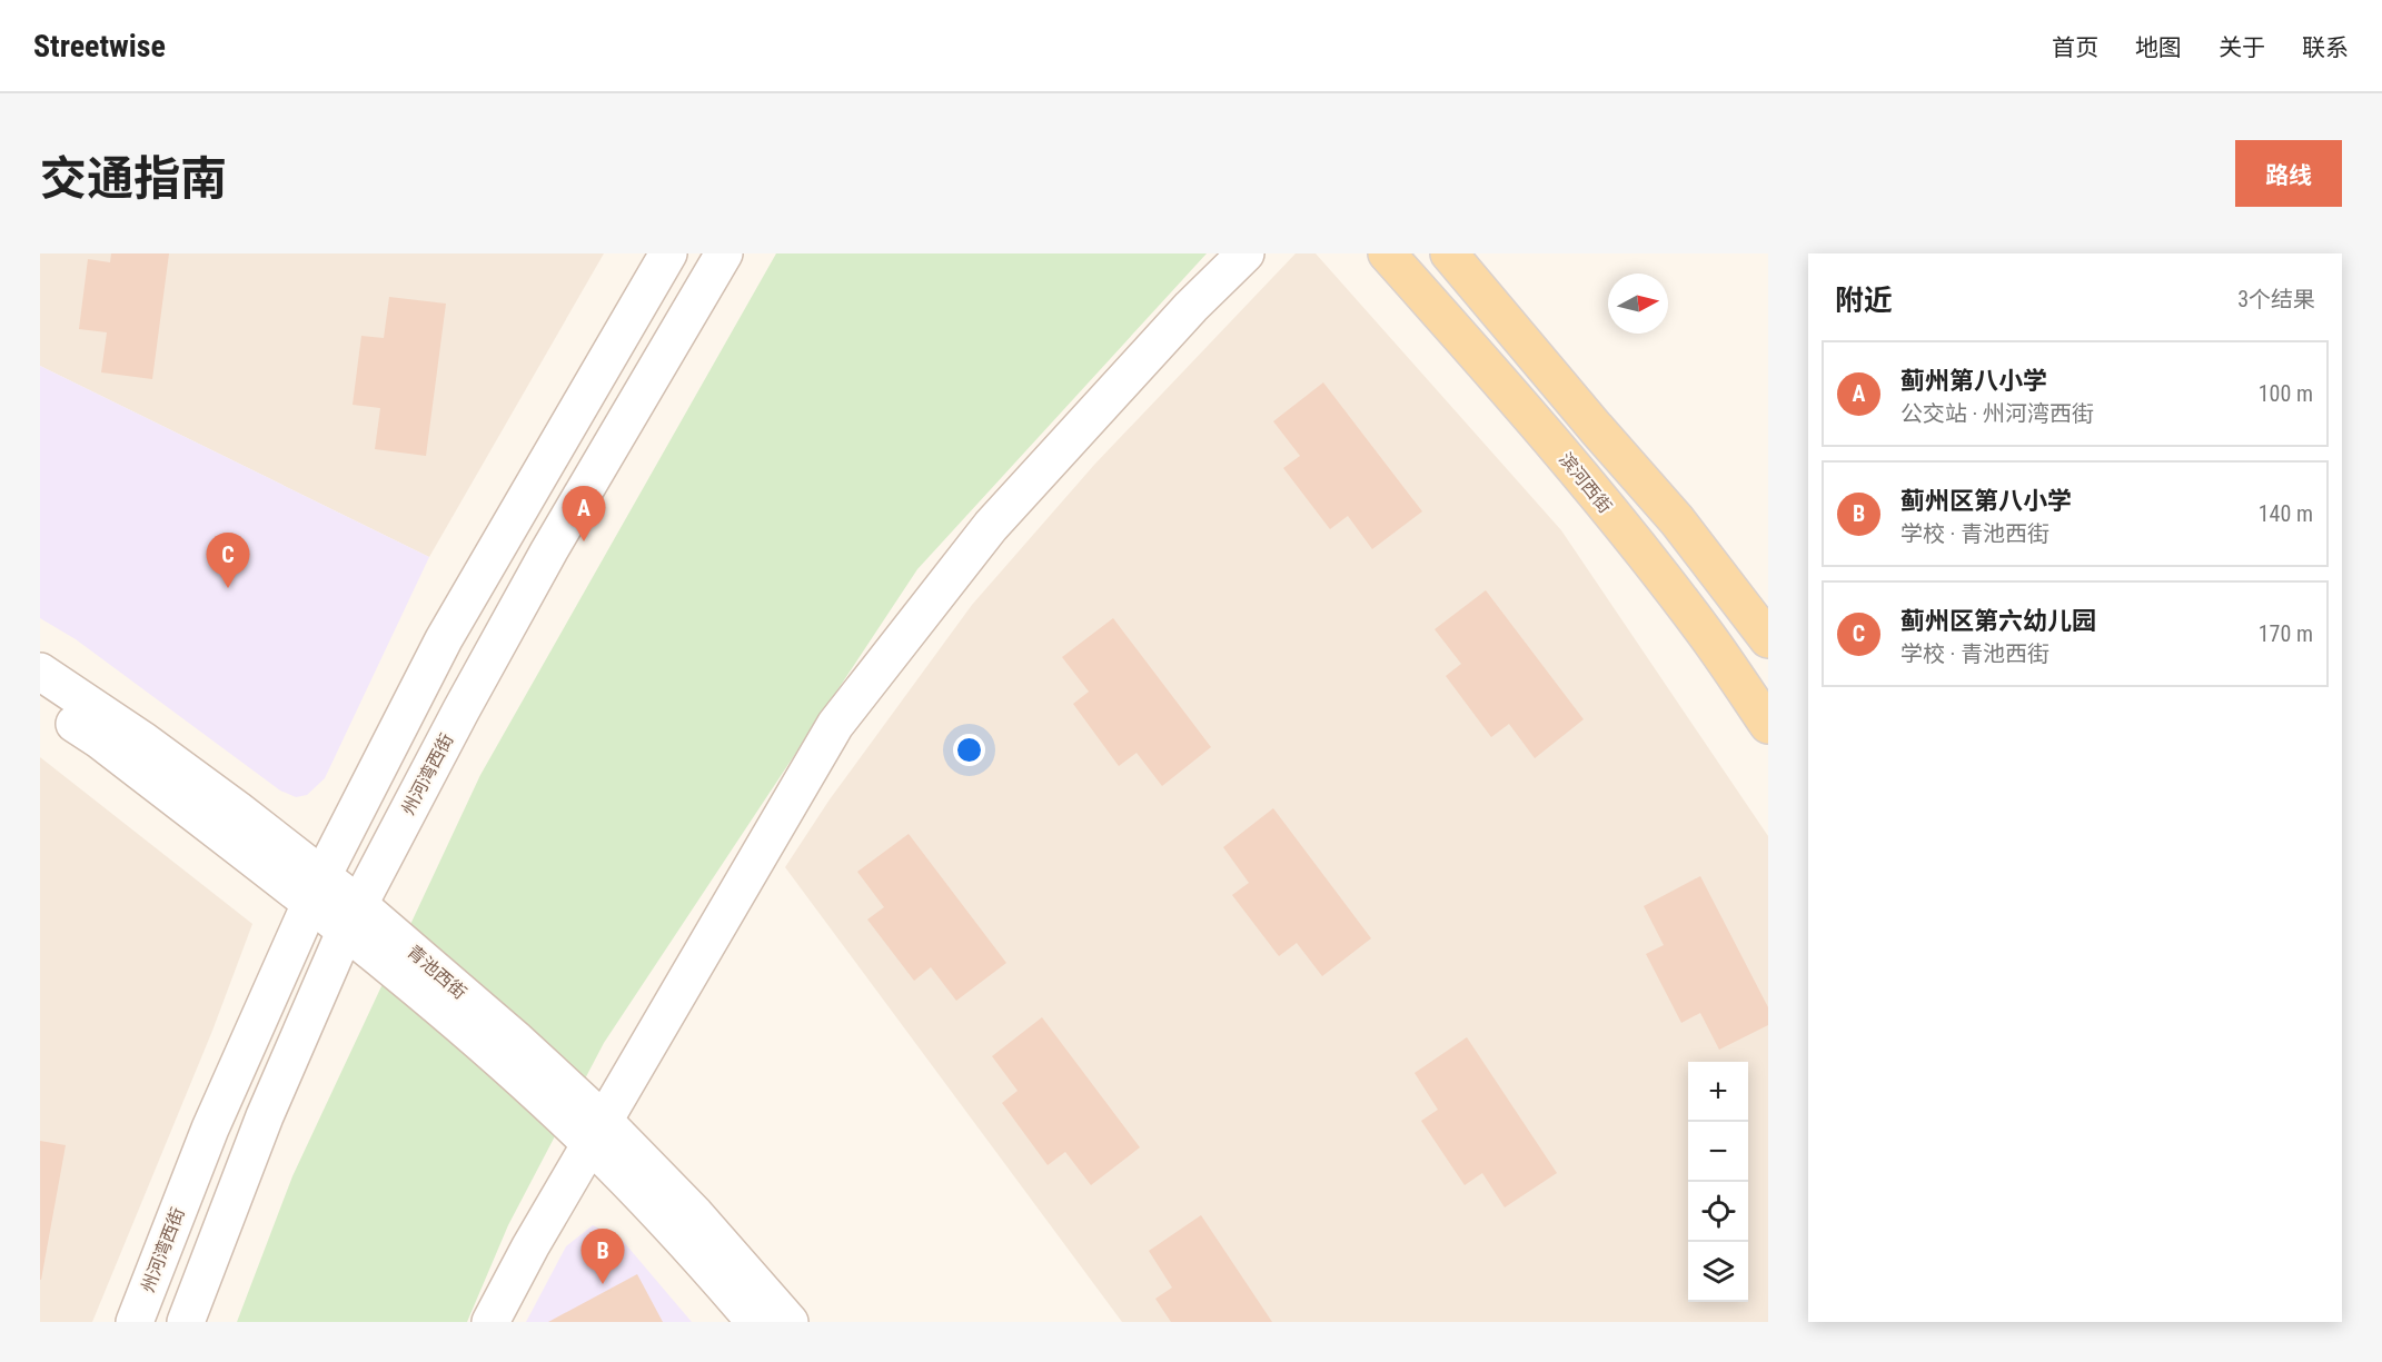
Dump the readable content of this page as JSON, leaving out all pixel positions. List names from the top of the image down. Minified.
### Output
{"streets":{"main road":["滨河西街"],"street":["州河湾西街","青池西街"]},"crossings":[["州河湾西街","青池西街"]],"north":"right","page":{"header":"Streetwise","nav":["首页","地图","关于","联系"],"title":"交通指南","buttons":"路线","heading":["附近","3个结果"],"list":[{"mark":"A","name":"蓟州第八小学","note":"公交站 · 州河湾西街","value":"100 m"},{"mark":"B","name":"蓟州区第八小学","note":"学校 · 青池西街","value":"140 m"},{"mark":"C","name":"蓟州区第六幼儿园","note":"学校 · 青池西街","value":"170 m"}],"pins":["A","C","B"],"map_buttons":["+","−"]}}
